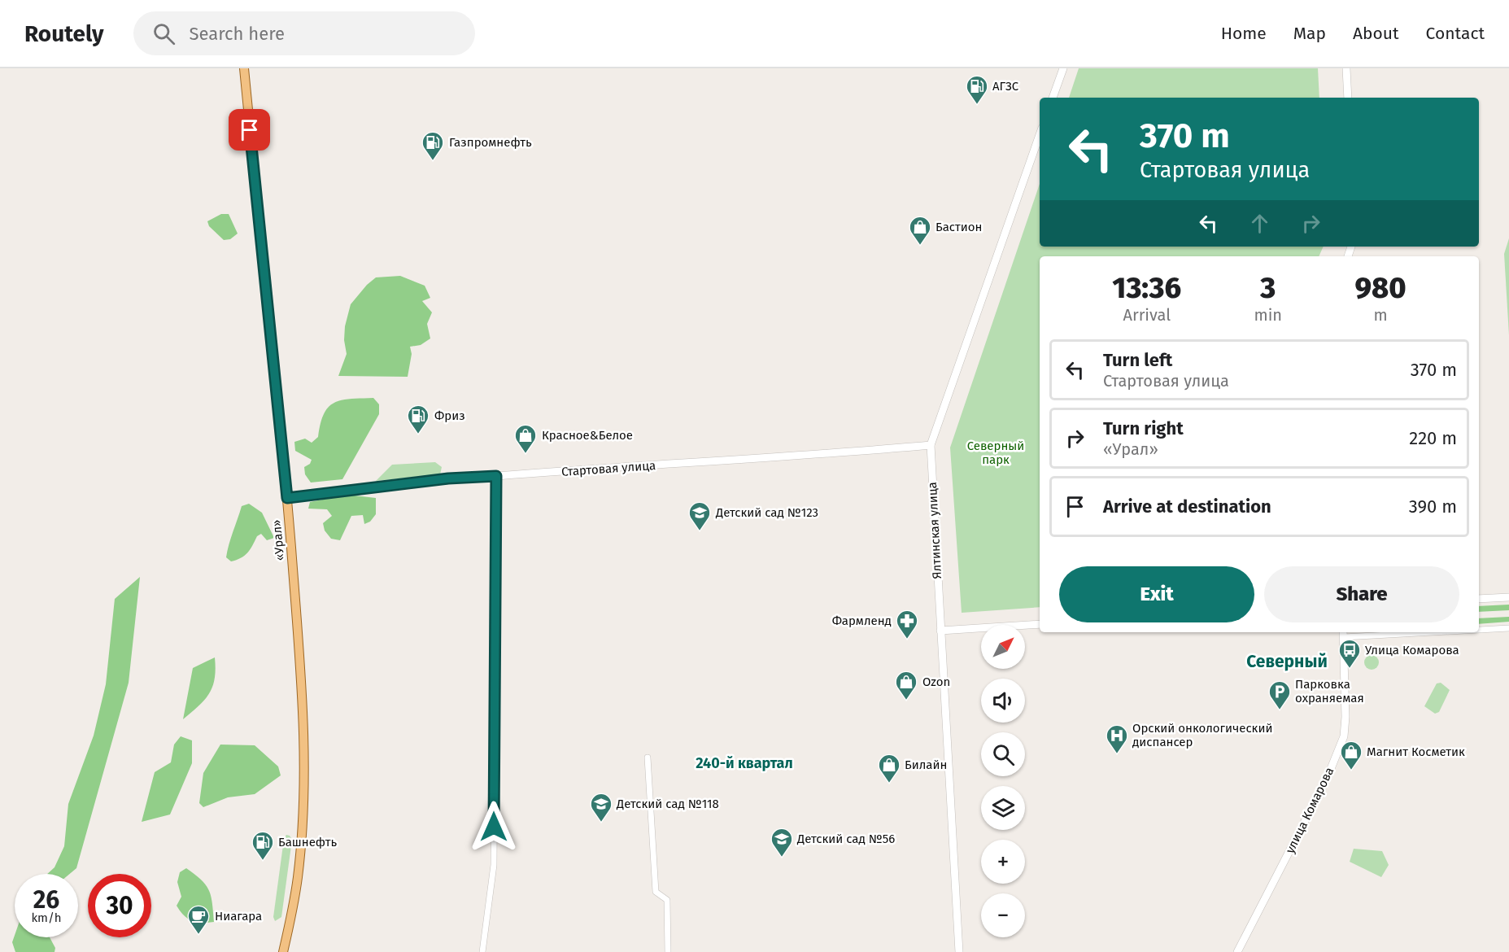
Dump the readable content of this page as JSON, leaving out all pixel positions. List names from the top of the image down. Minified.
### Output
{"streets":{"main road":["Стартовая улица","Ялтинская улица","«Урал»","улица Комарова"]},"crossings":[["Стартовая улица","Ялтинская улица"],["Стартовая улица","«Урал»"]],"districts":["Северный","240-й квартал"],"parks":["Северный парк"],"places":{"fuel station":["АГЗС","Газпромнефть","Фриз","Башнефть"],"shop":["Бастион","Красное&Белое","Ozon","Магнит Косметик","Билайн"],"school or university":["Детский сад №123","Детский сад №118","Детский сад №56"],"pharmacy":["Фармленд"],"bus stop":["Улица Комарова"],"parking":["Парковка охраняемая"],"hospital":["Орский онкологический диспансер"],"cafe":["Ниагара"]},"north":"top right","page":{"header":"Routely","search":"Search here","nav":["Home","Map","About","Contact"],"turn":["370 m","Стартовая улица"],"eta":["13:36","Arrival","3","min","980","m"],"list":[{"name":"Turn left","note":"Стартовая улица","value":"370 m"},{"name":"Turn right","note":"«Урал»","value":"220 m"},{"name":"Arrive at destination","value":"390 m"}],"buttons":["Exit","Share"],"map_buttons":["+","−"],"speed":"26 km/h","limit":"30"}}
